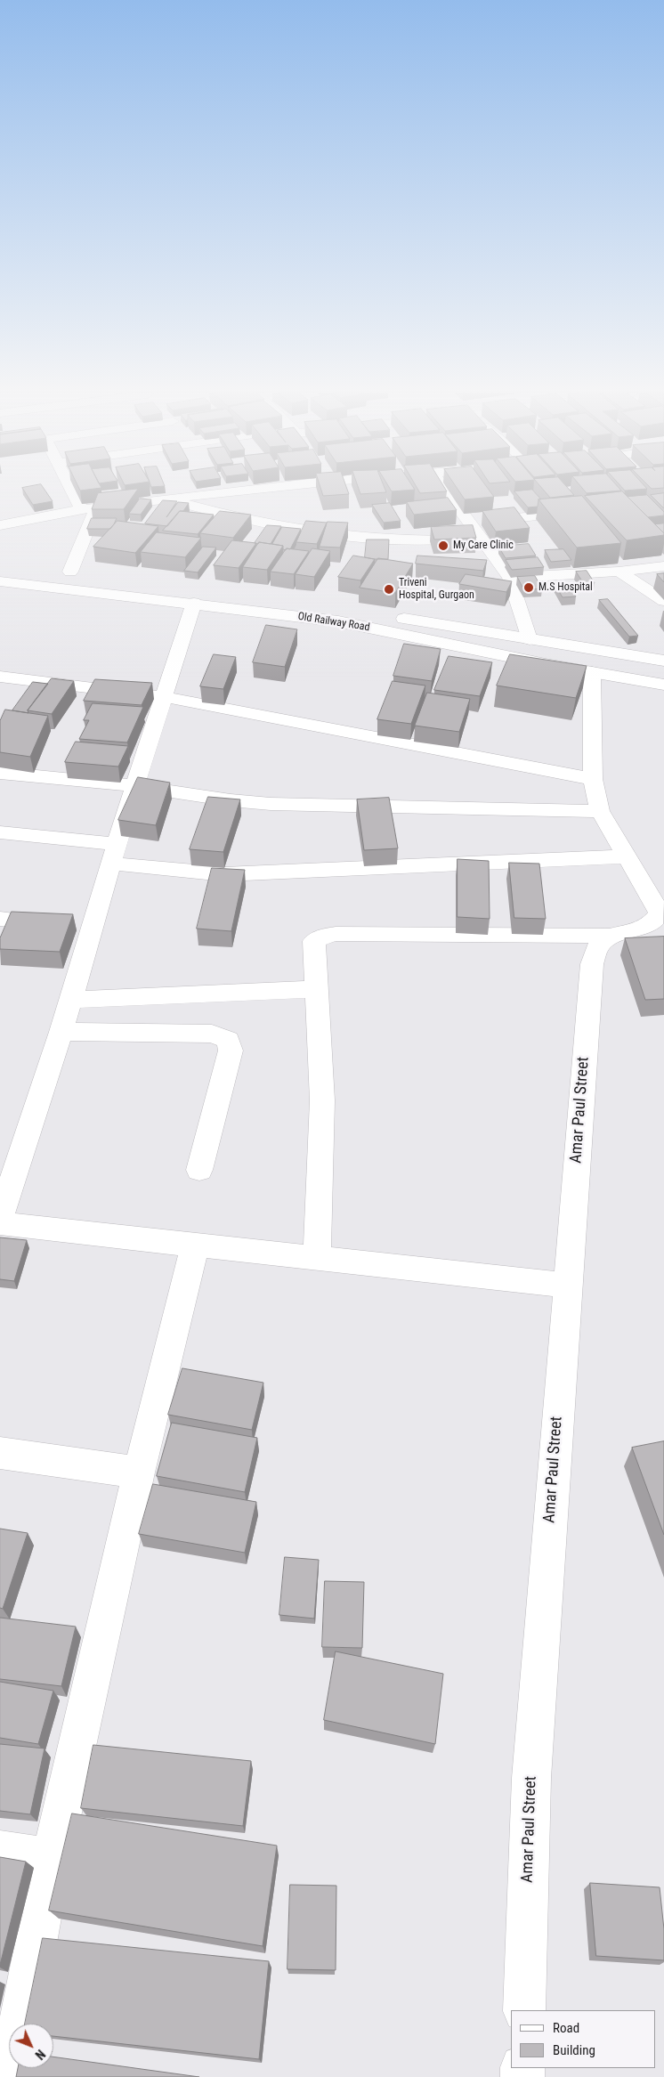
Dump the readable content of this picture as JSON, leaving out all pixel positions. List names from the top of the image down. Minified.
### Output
{"streets":{"street":["Old Railway Road","Amar Paul Street"]},"places":["My Care Clinic","M.S Hospital","Triveni Hospital, Gurgaon"],"legend":["Road","Building"],"north":"bottom right"}
